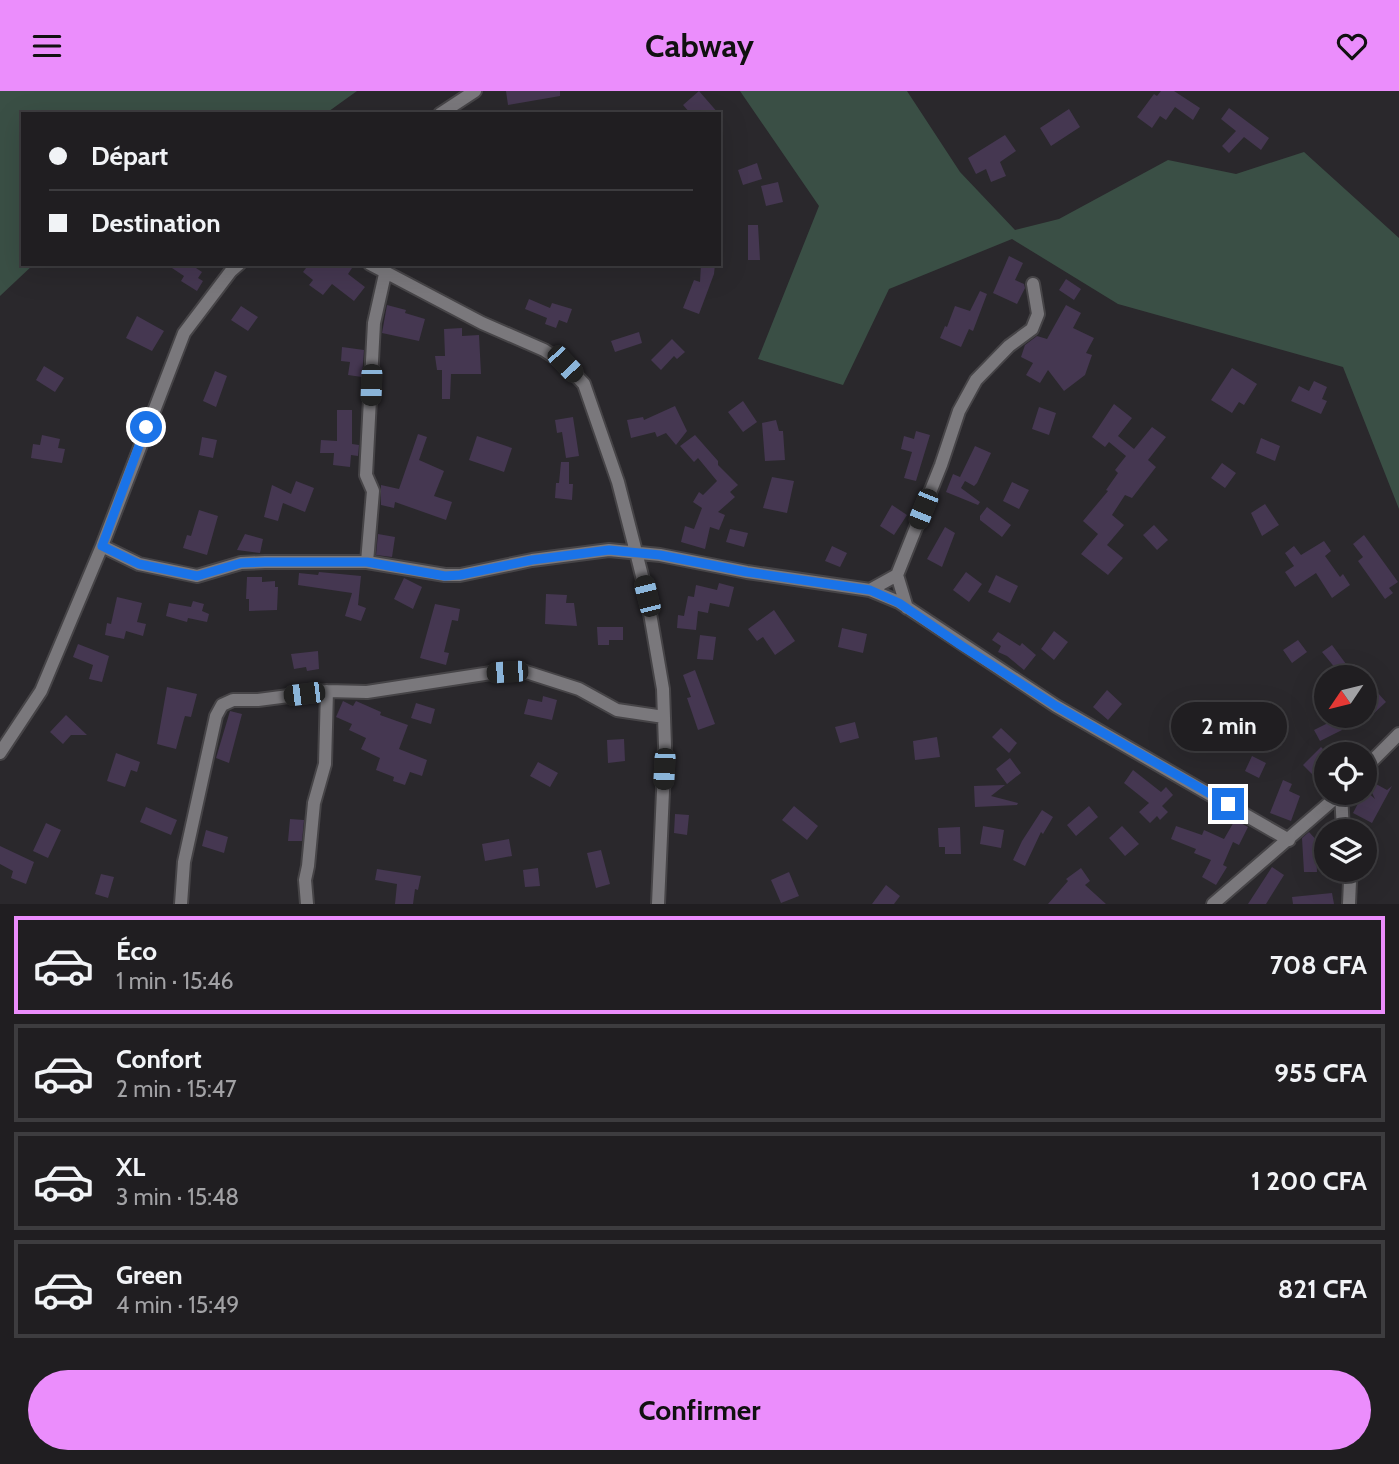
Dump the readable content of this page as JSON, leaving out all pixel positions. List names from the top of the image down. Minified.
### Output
{"north":"bottom left","page":{"header":"Cabway","banner":["Départ","Destination"],"bubble":"2 min","list":[{"name":"Éco","note":"1 min · 15:46","value":"708 CFA"},{"name":"Confort","note":"2 min · 15:47","value":"955 CFA"},{"name":"XL","note":"3 min · 15:48","value":"1 200 CFA"},{"name":"Green","note":"4 min · 15:49","value":"821 CFA"}],"buttons":"Confirmer"}}
